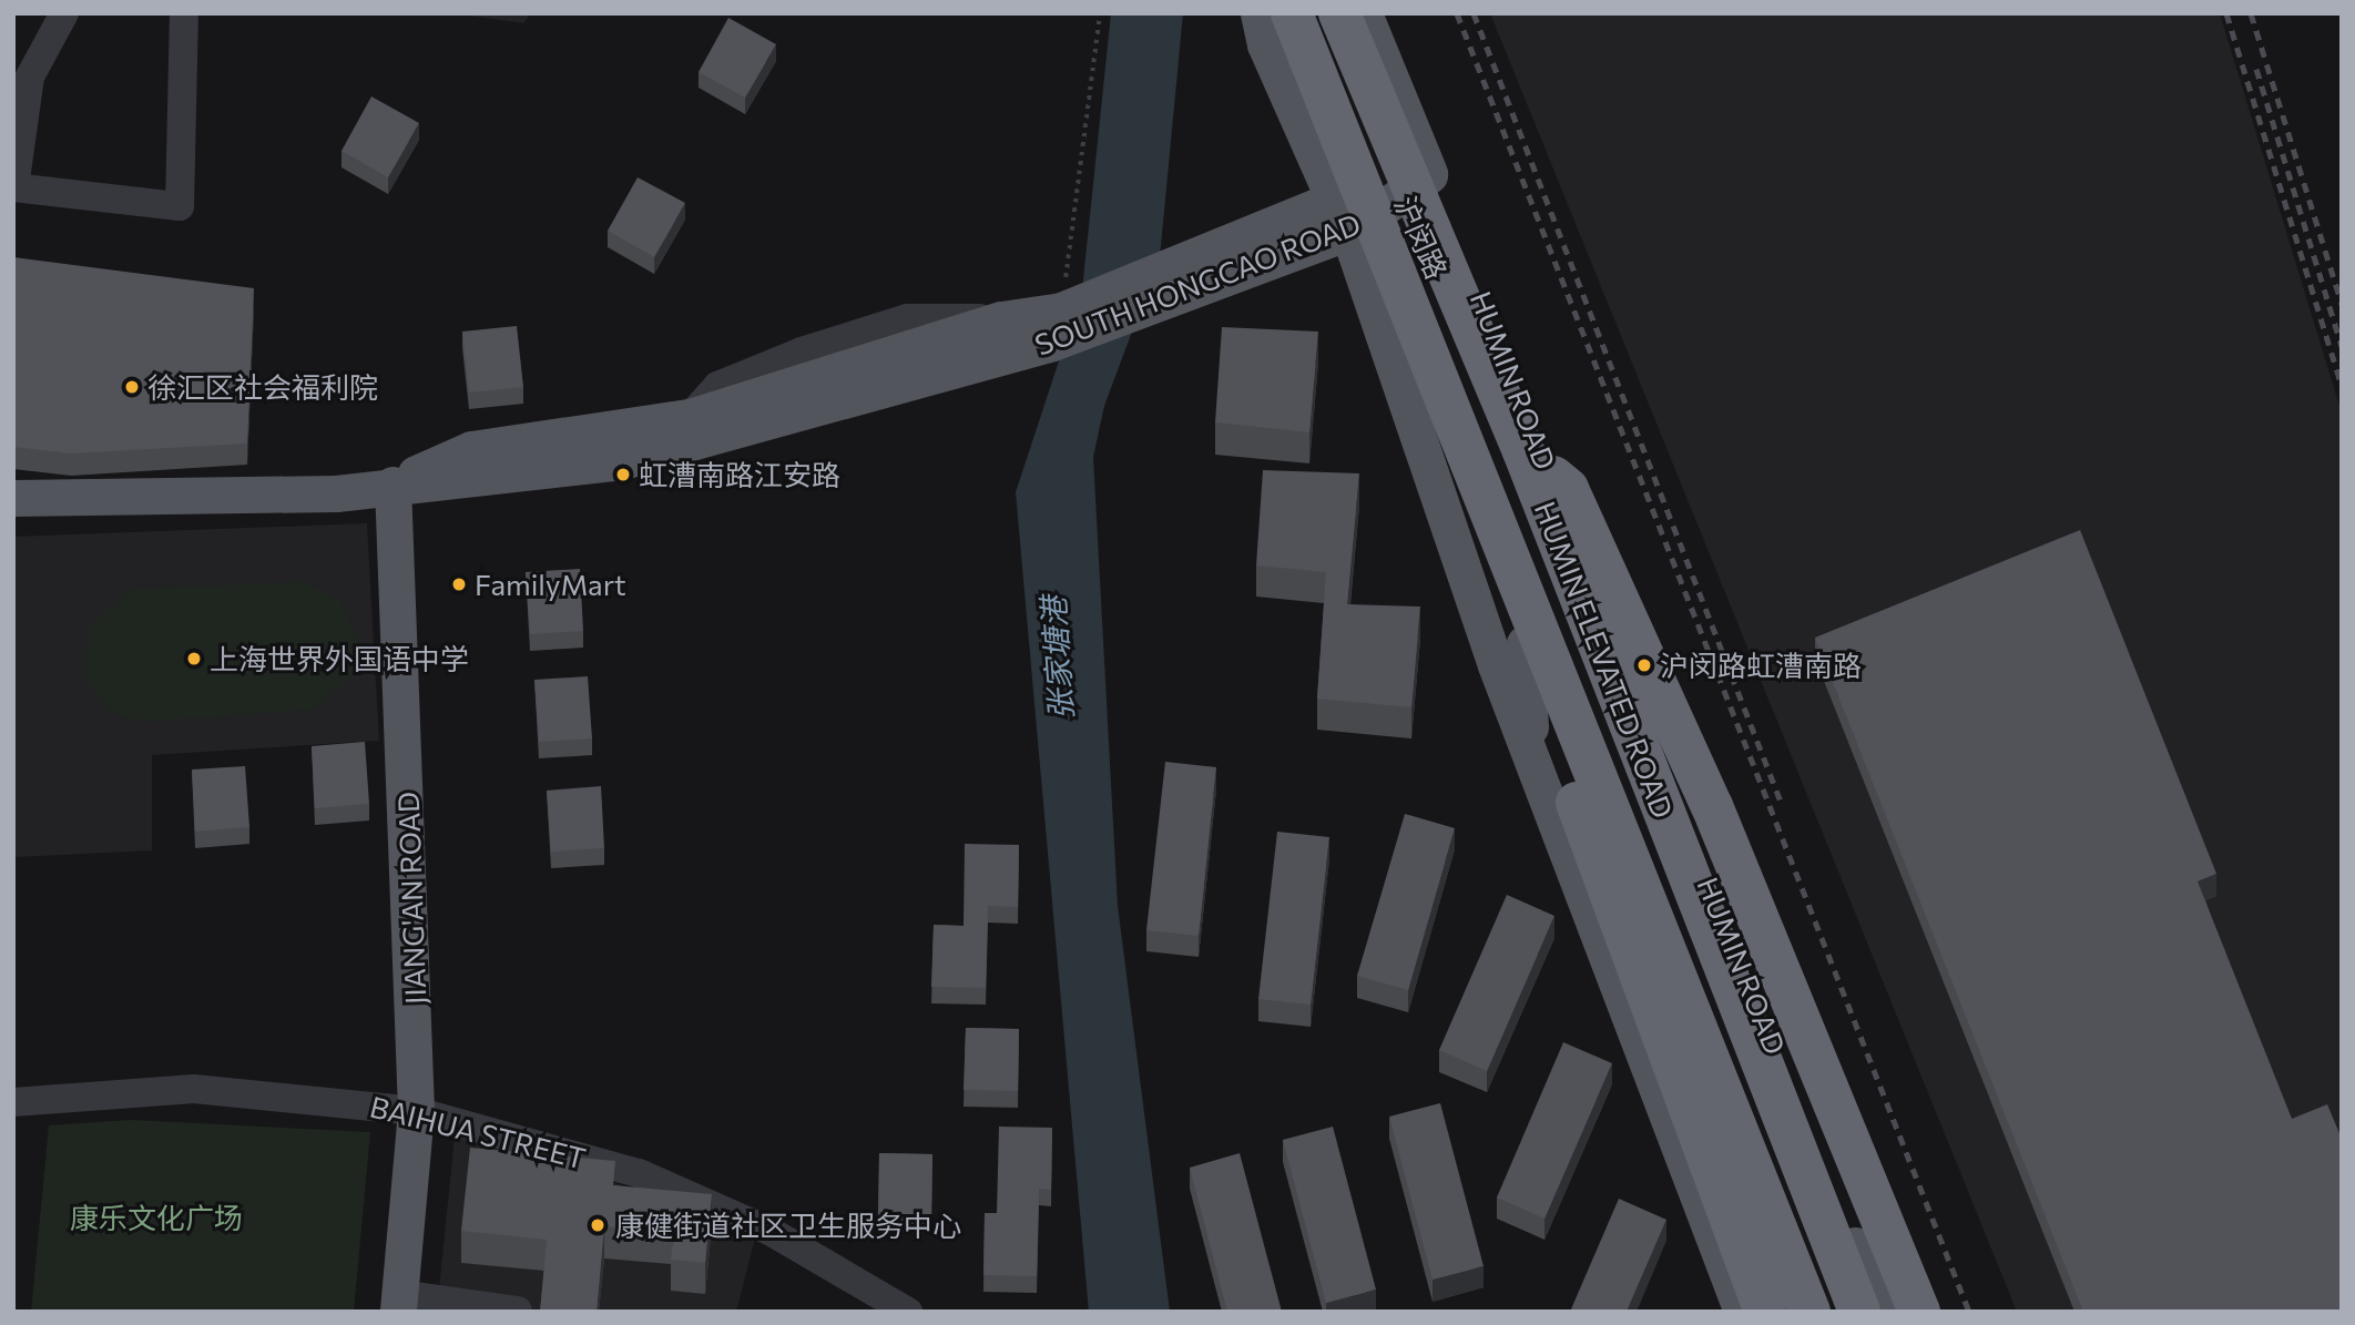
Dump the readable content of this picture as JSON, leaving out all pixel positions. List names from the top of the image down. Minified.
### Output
{"streets":{"highway":["HUMIN ELEVATED ROAD"],"main road":["沪闵路","SOUTH HONGCAO ROAD","HUMIN ROAD","JIANG'AN ROAD"],"street":["BAIHUA STREET"]},"crossings":[["沪闵路","SOUTH HONGCAO ROAD"],["沪闵路","HUMIN ROAD"],["沪闵路","HUMIN ELEVATED ROAD"],["SOUTH HONGCAO ROAD","JIANG'AN ROAD"],["JIANG'AN ROAD","BAIHUA STREET"]],"water":["张家塘港"],"parks":["康乐文化广场"],"places":["徐汇区社会福利院","虹漕南路江安路","FamilyMart","上海世界外国语中学","沪闵路虹漕南路","康健街道社区卫生服务中心"]}
